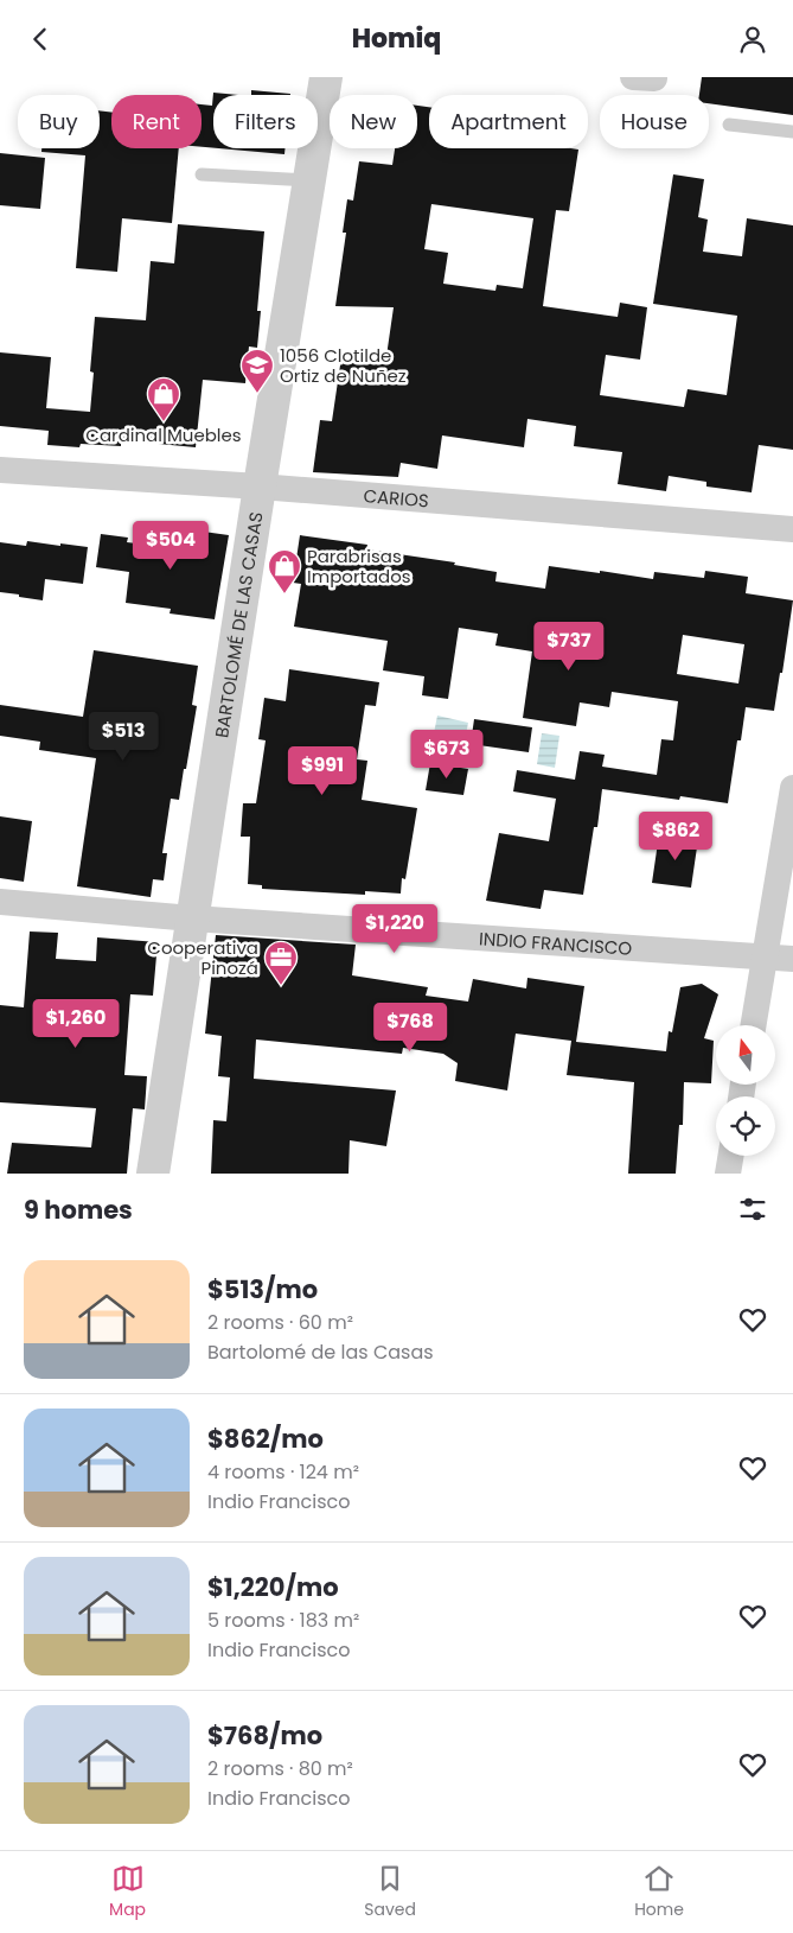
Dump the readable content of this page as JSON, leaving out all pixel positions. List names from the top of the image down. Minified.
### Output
{"streets":{"street":["CARIOS","BARTOLOMÉ DE LAS CASAS","INDIO FRANCISCO"]},"crossings":[["CARIOS","BARTOLOMÉ DE LAS CASAS"],["BARTOLOMÉ DE LAS CASAS","INDIO FRANCISCO"]],"places":{"school or university":["1056 Clotilde Ortiz de Nuñez"],"shop":["Cardinal Muebles","Parabrisas Importados"],"office":["Cooperativa Pinozá"]},"north":"top","page":{"header":"Homiq","chip":["Buy","Rent","Filters","New","Apartment","House"],"price":["$504","$737","$513","$673","$991","$862","$1,220","$1,260","$768"],"heading":"9 homes","list":[{"name":"$513/mo","note":"2 rooms · 60 m² · Bartolomé de las Casas"},{"name":"$862/mo","note":"4 rooms · 124 m² · Indio Francisco"},{"name":"$1,220/mo","note":"5 rooms · 183 m² · Indio Francisco"},{"name":"$768/mo","note":"2 rooms · 80 m² · Indio Francisco"}],"tabs":["Map","Saved","Home"]}}
